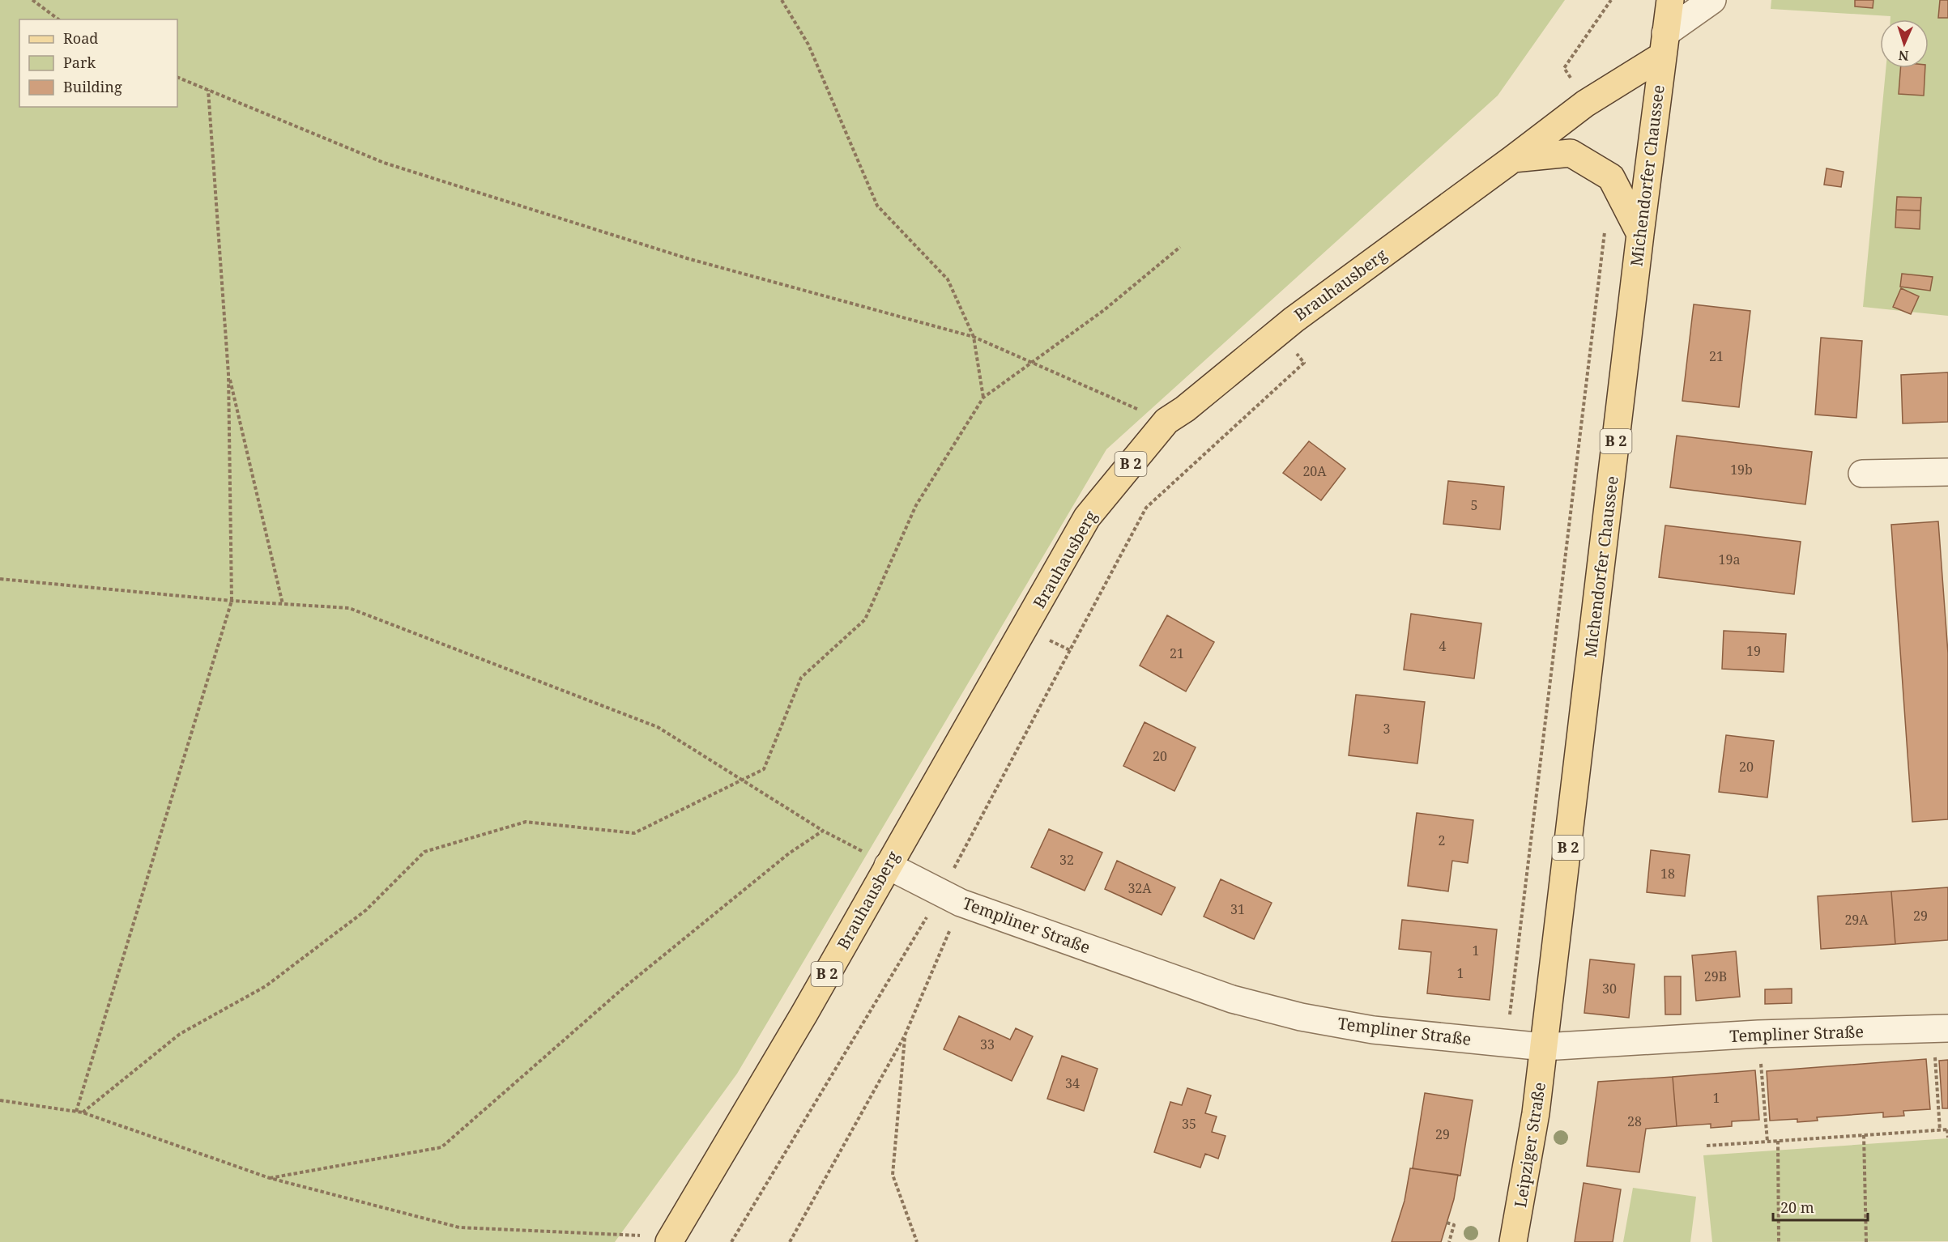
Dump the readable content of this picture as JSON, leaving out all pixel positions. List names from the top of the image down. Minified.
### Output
{"streets":{"main road":["Michendorfer Chaussee","Brauhausberg","B 2","Leipziger Straße"],"street":["Templiner Straße"]},"crossings":[["Michendorfer Chaussee","Brauhausberg"],["Michendorfer Chaussee","Templiner Straße"],["Michendorfer Chaussee","Leipziger Straße"],["Brauhausberg","Templiner Straße"],["Templiner Straße","Leipziger Straße"]],"house_numbers":["21","19b","20A","5","19a","4","19","21","3","20","20","2","32","18","32A","31","29","29A","1","1","29B","30","33","34","1","28","35","29"],"legend":["Road","Park","Building"],"scale_bar":"20 m","north":"bottom"}
